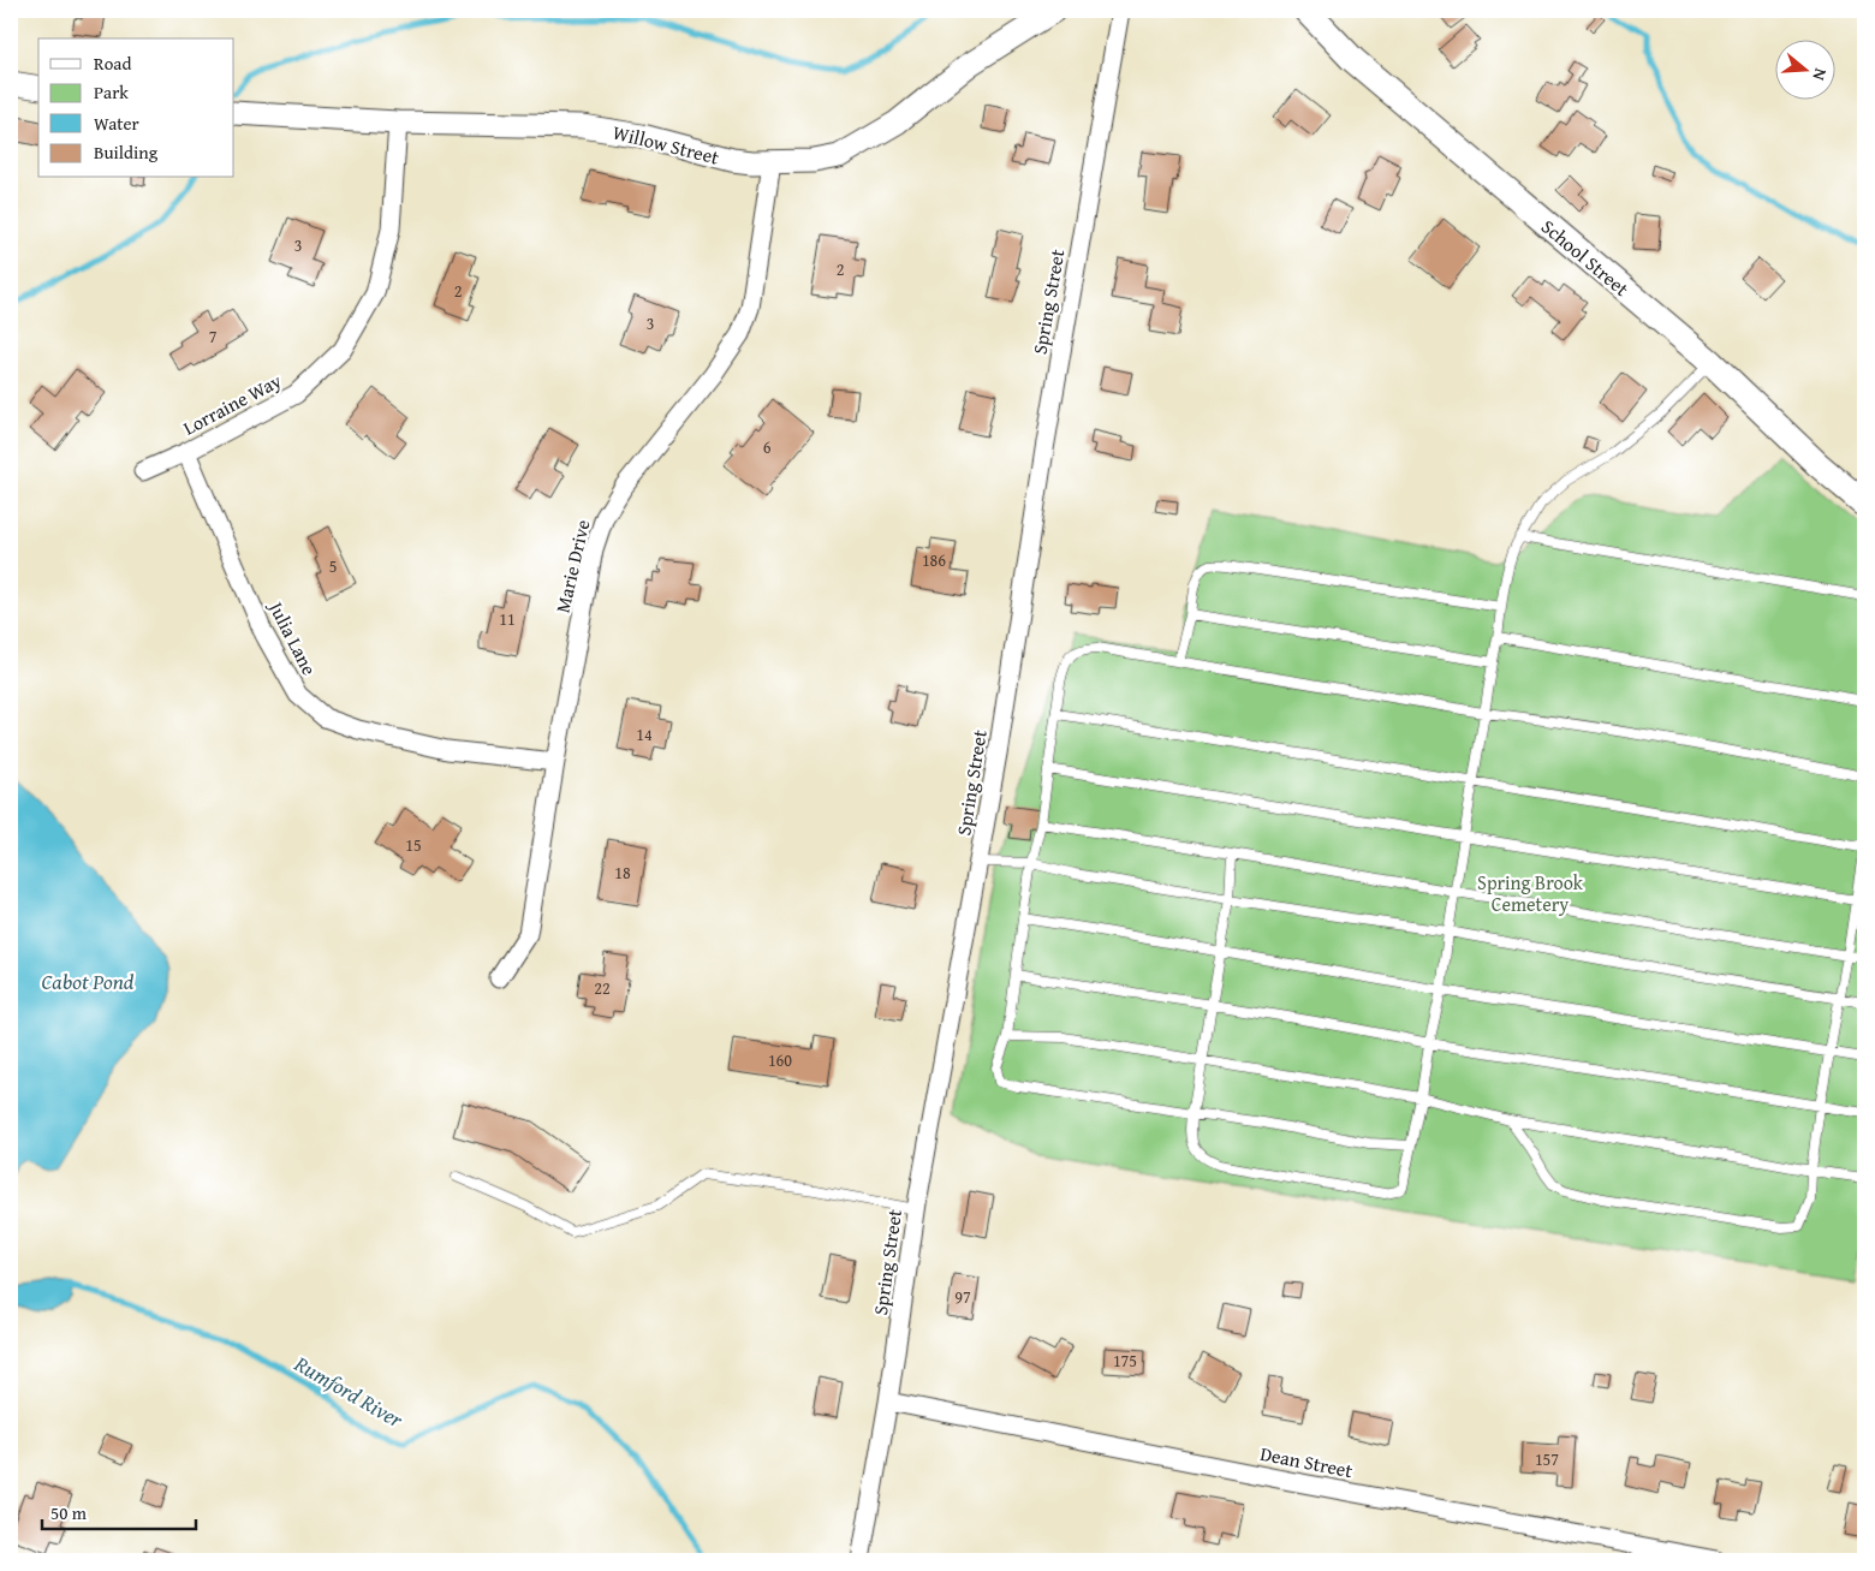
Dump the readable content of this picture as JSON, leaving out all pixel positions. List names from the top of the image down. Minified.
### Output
{"streets":{"main road":["School Street"],"street":["Willow Street","Spring Street","Lorraine Way","Marie Drive","Julia Lane","Dean Street"]},"crossings":[["Willow Street","Lorraine Way"],["Willow Street","Marie Drive"],["Spring Street","Dean Street"],["Lorraine Way","Julia Lane"],["Marie Drive","Julia Lane"]],"water":["Cabot Pond","Rumford River"],"parks":["Spring Brook Cemetery"],"house_numbers":["3","2","2","3","7","6","186","5","11","14","15","18","22","160","97","175","157"],"legend":["Road","Park","Water","Building"],"scale_bar":"50 m","north":"right"}
